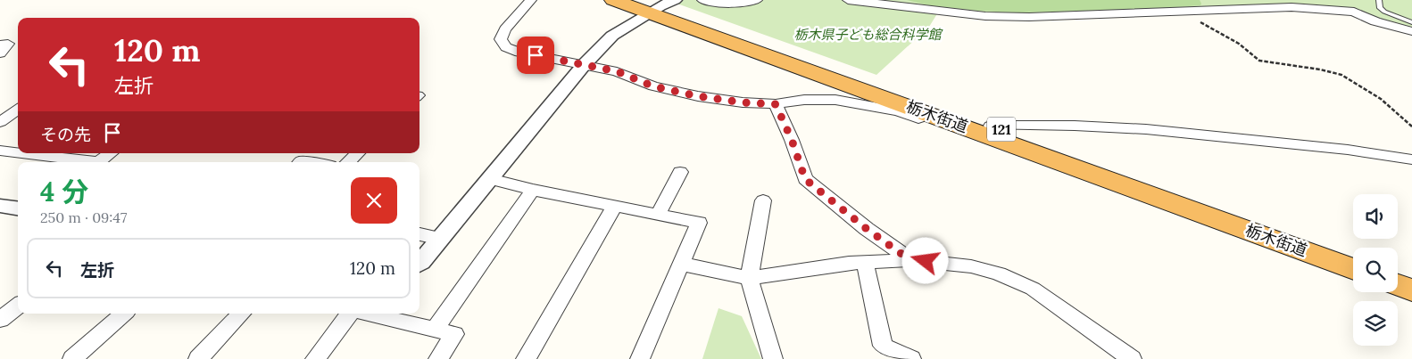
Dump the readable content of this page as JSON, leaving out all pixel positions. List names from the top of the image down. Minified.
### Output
{"streets":{"highway":["栃木街道","121"]},"parks":["栃木県子ども総合科学館"],"page":{"turn":["120 m","左折"],"then":"その先","heading":["4 分","250 m · 09:47"],"list":[{"name":"左折","value":"120 m"}]}}
